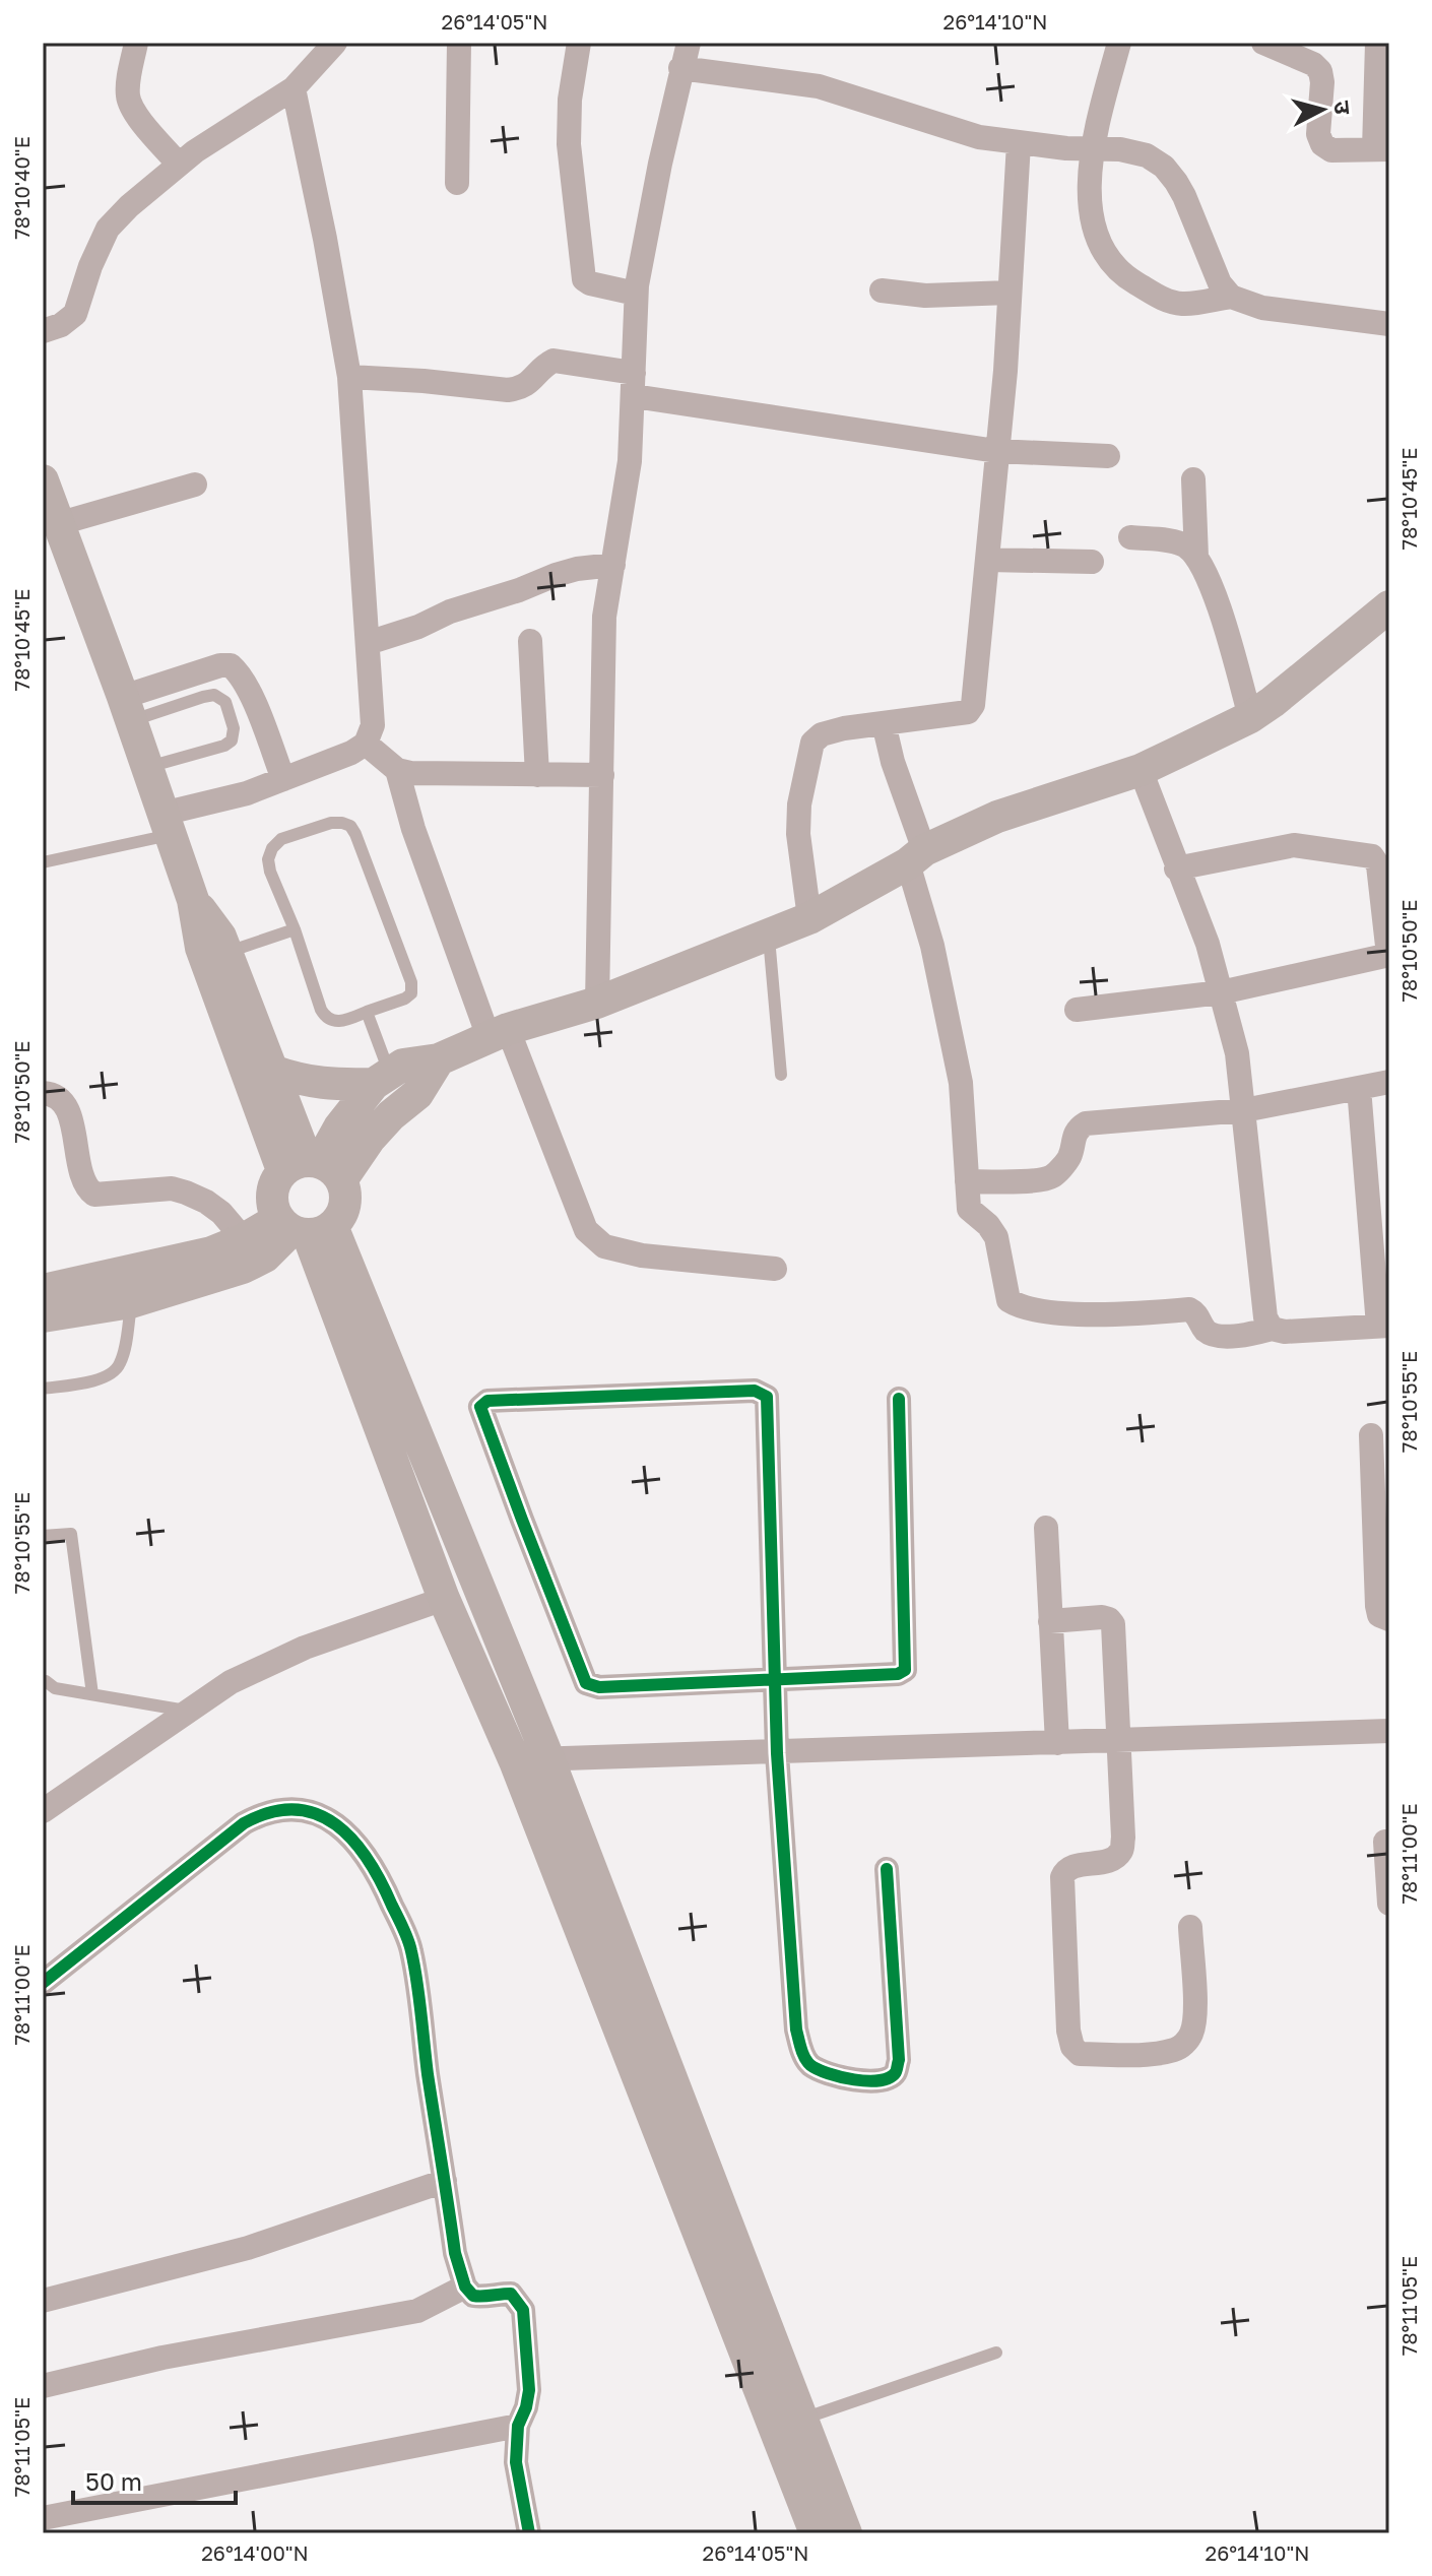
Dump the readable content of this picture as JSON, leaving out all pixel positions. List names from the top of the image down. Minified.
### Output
{"scale_bar":"50 m","north":"right","coordinates":["26°14'05\"N","26°14'10\"N","78°10'40\"E","78°10'45\"E","78°10'50\"E","78°10'55\"E","78°11'00\"E","78°11'05\"E","26°14'00\"N"]}
